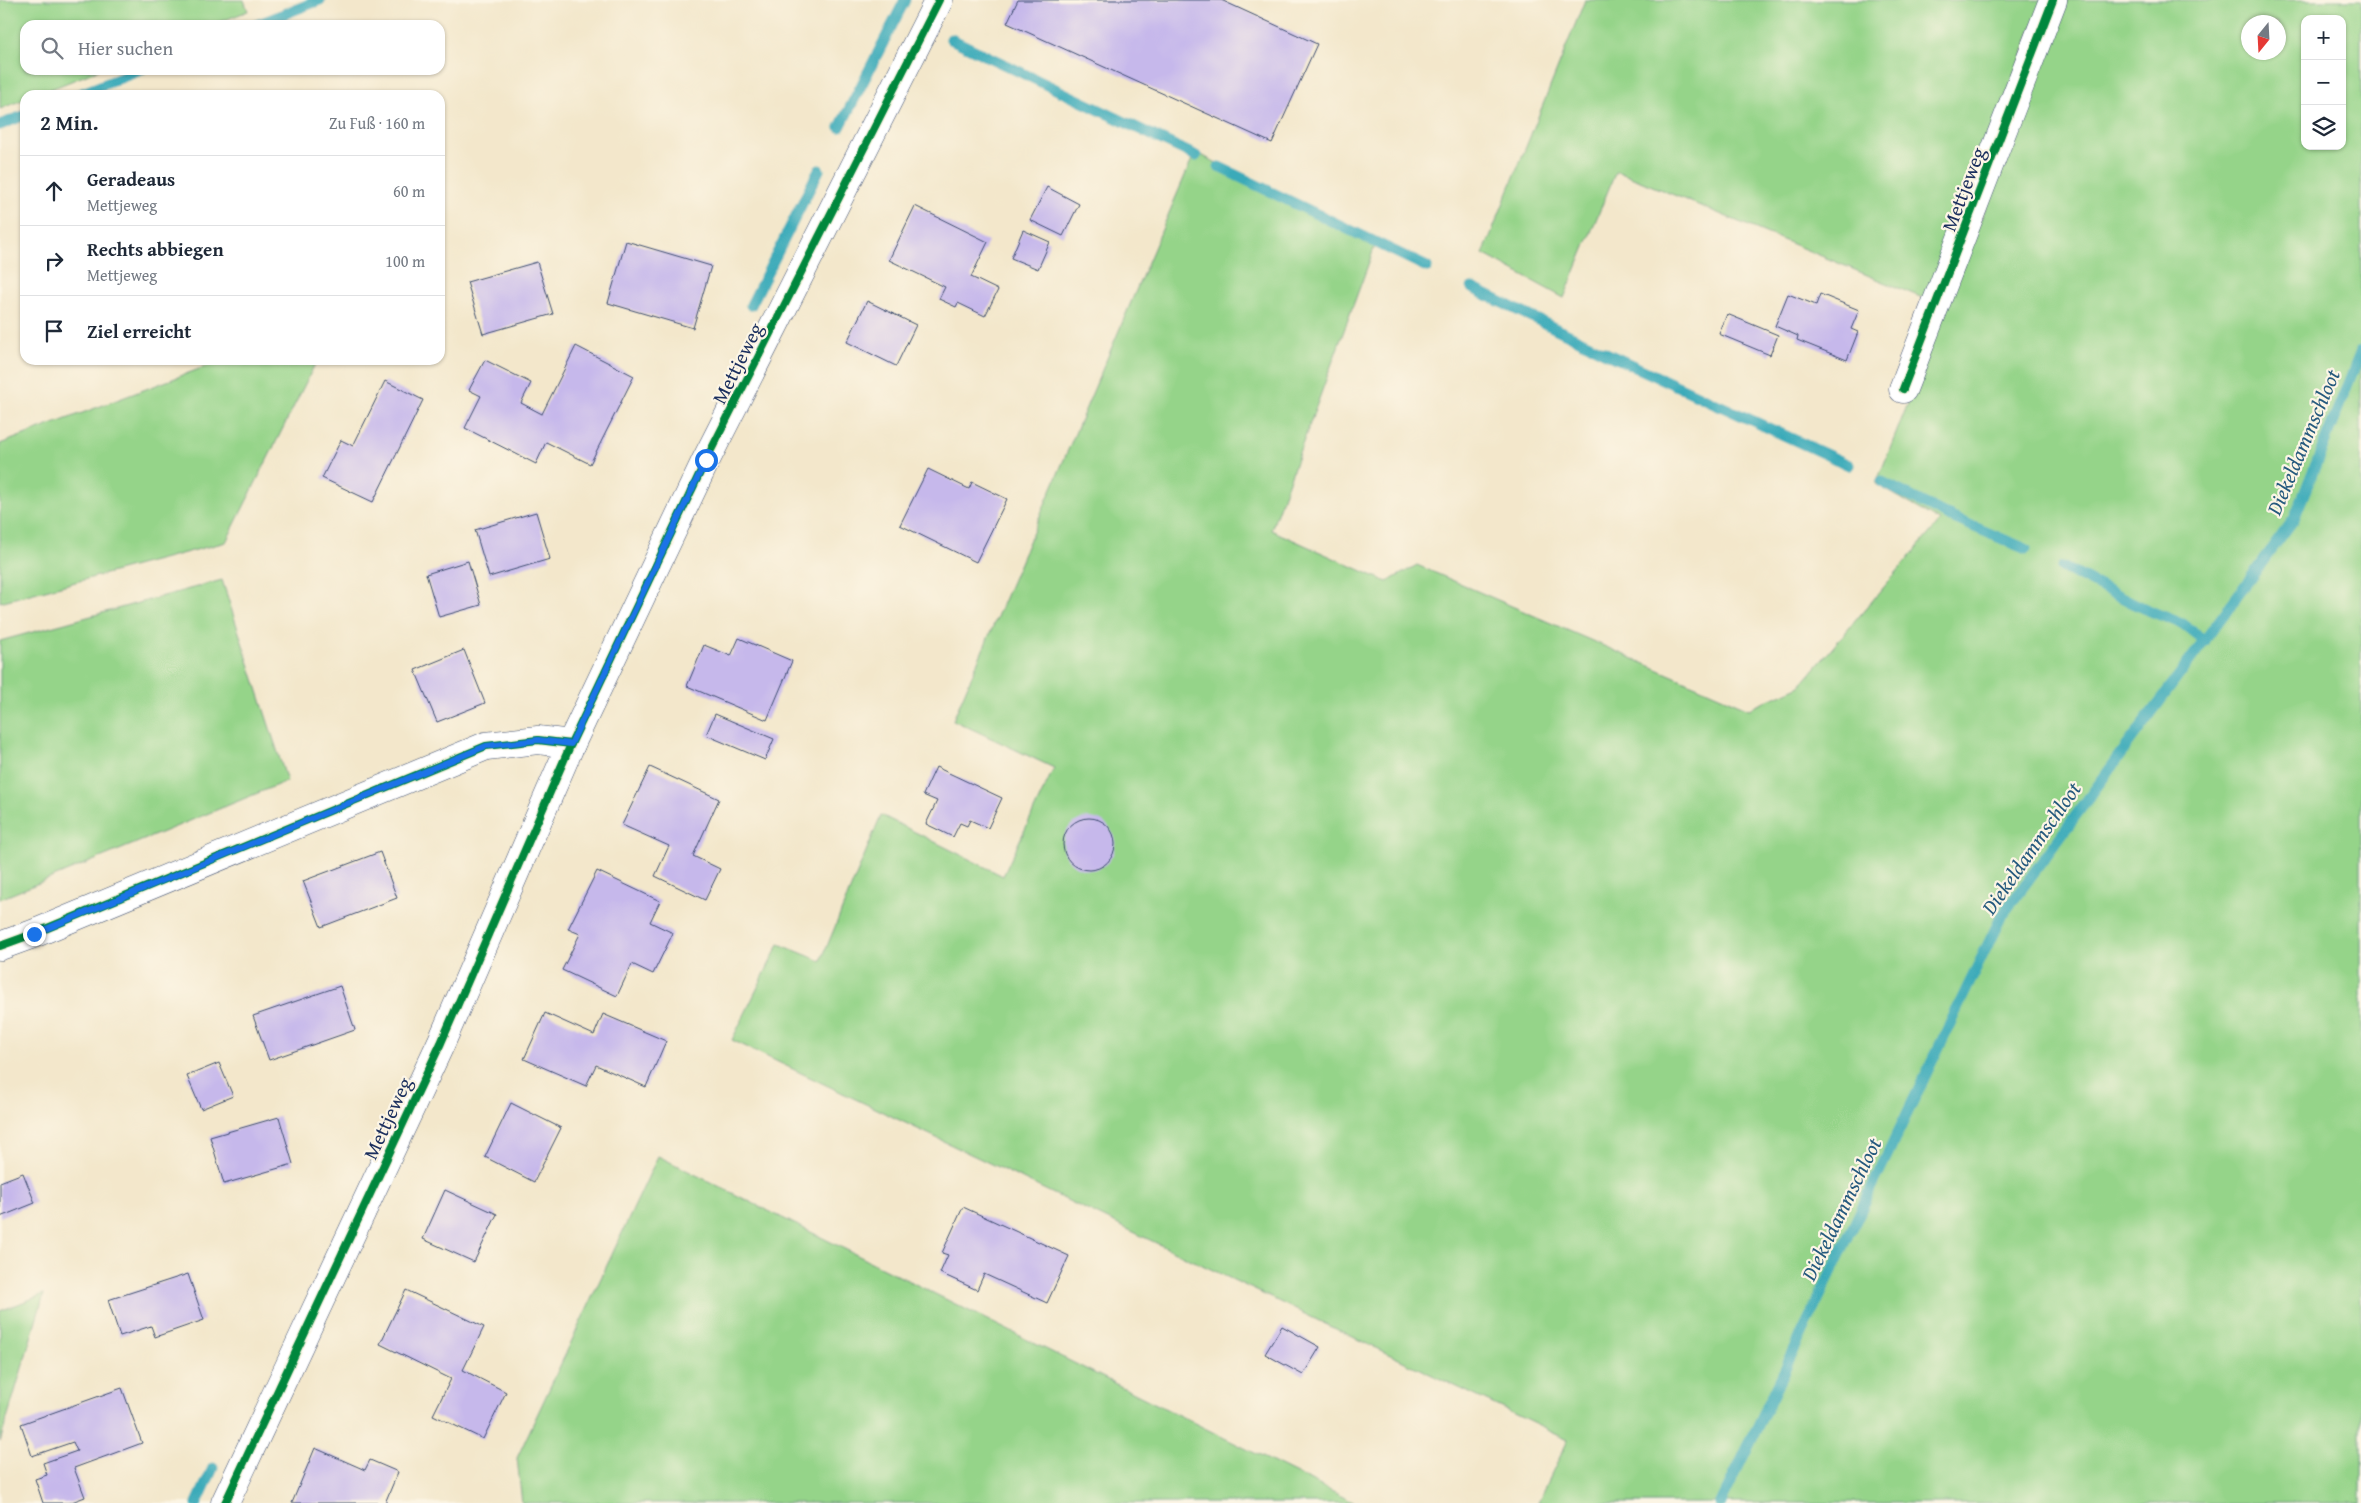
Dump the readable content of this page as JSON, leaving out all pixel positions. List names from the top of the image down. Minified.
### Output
{"streets":{"street":["Mettjeweg"]},"water":["Diekeldammschloot"],"north":"bottom","page":{"map_buttons":["+","−"],"search":"Hier suchen","heading":["2 Min.","Zu Fuß · 160 m"],"list":[["Geradeaus","Mettjeweg","60 m"],["Rechts abbiegen","Mettjeweg","100 m"],"Ziel erreicht"]}}
